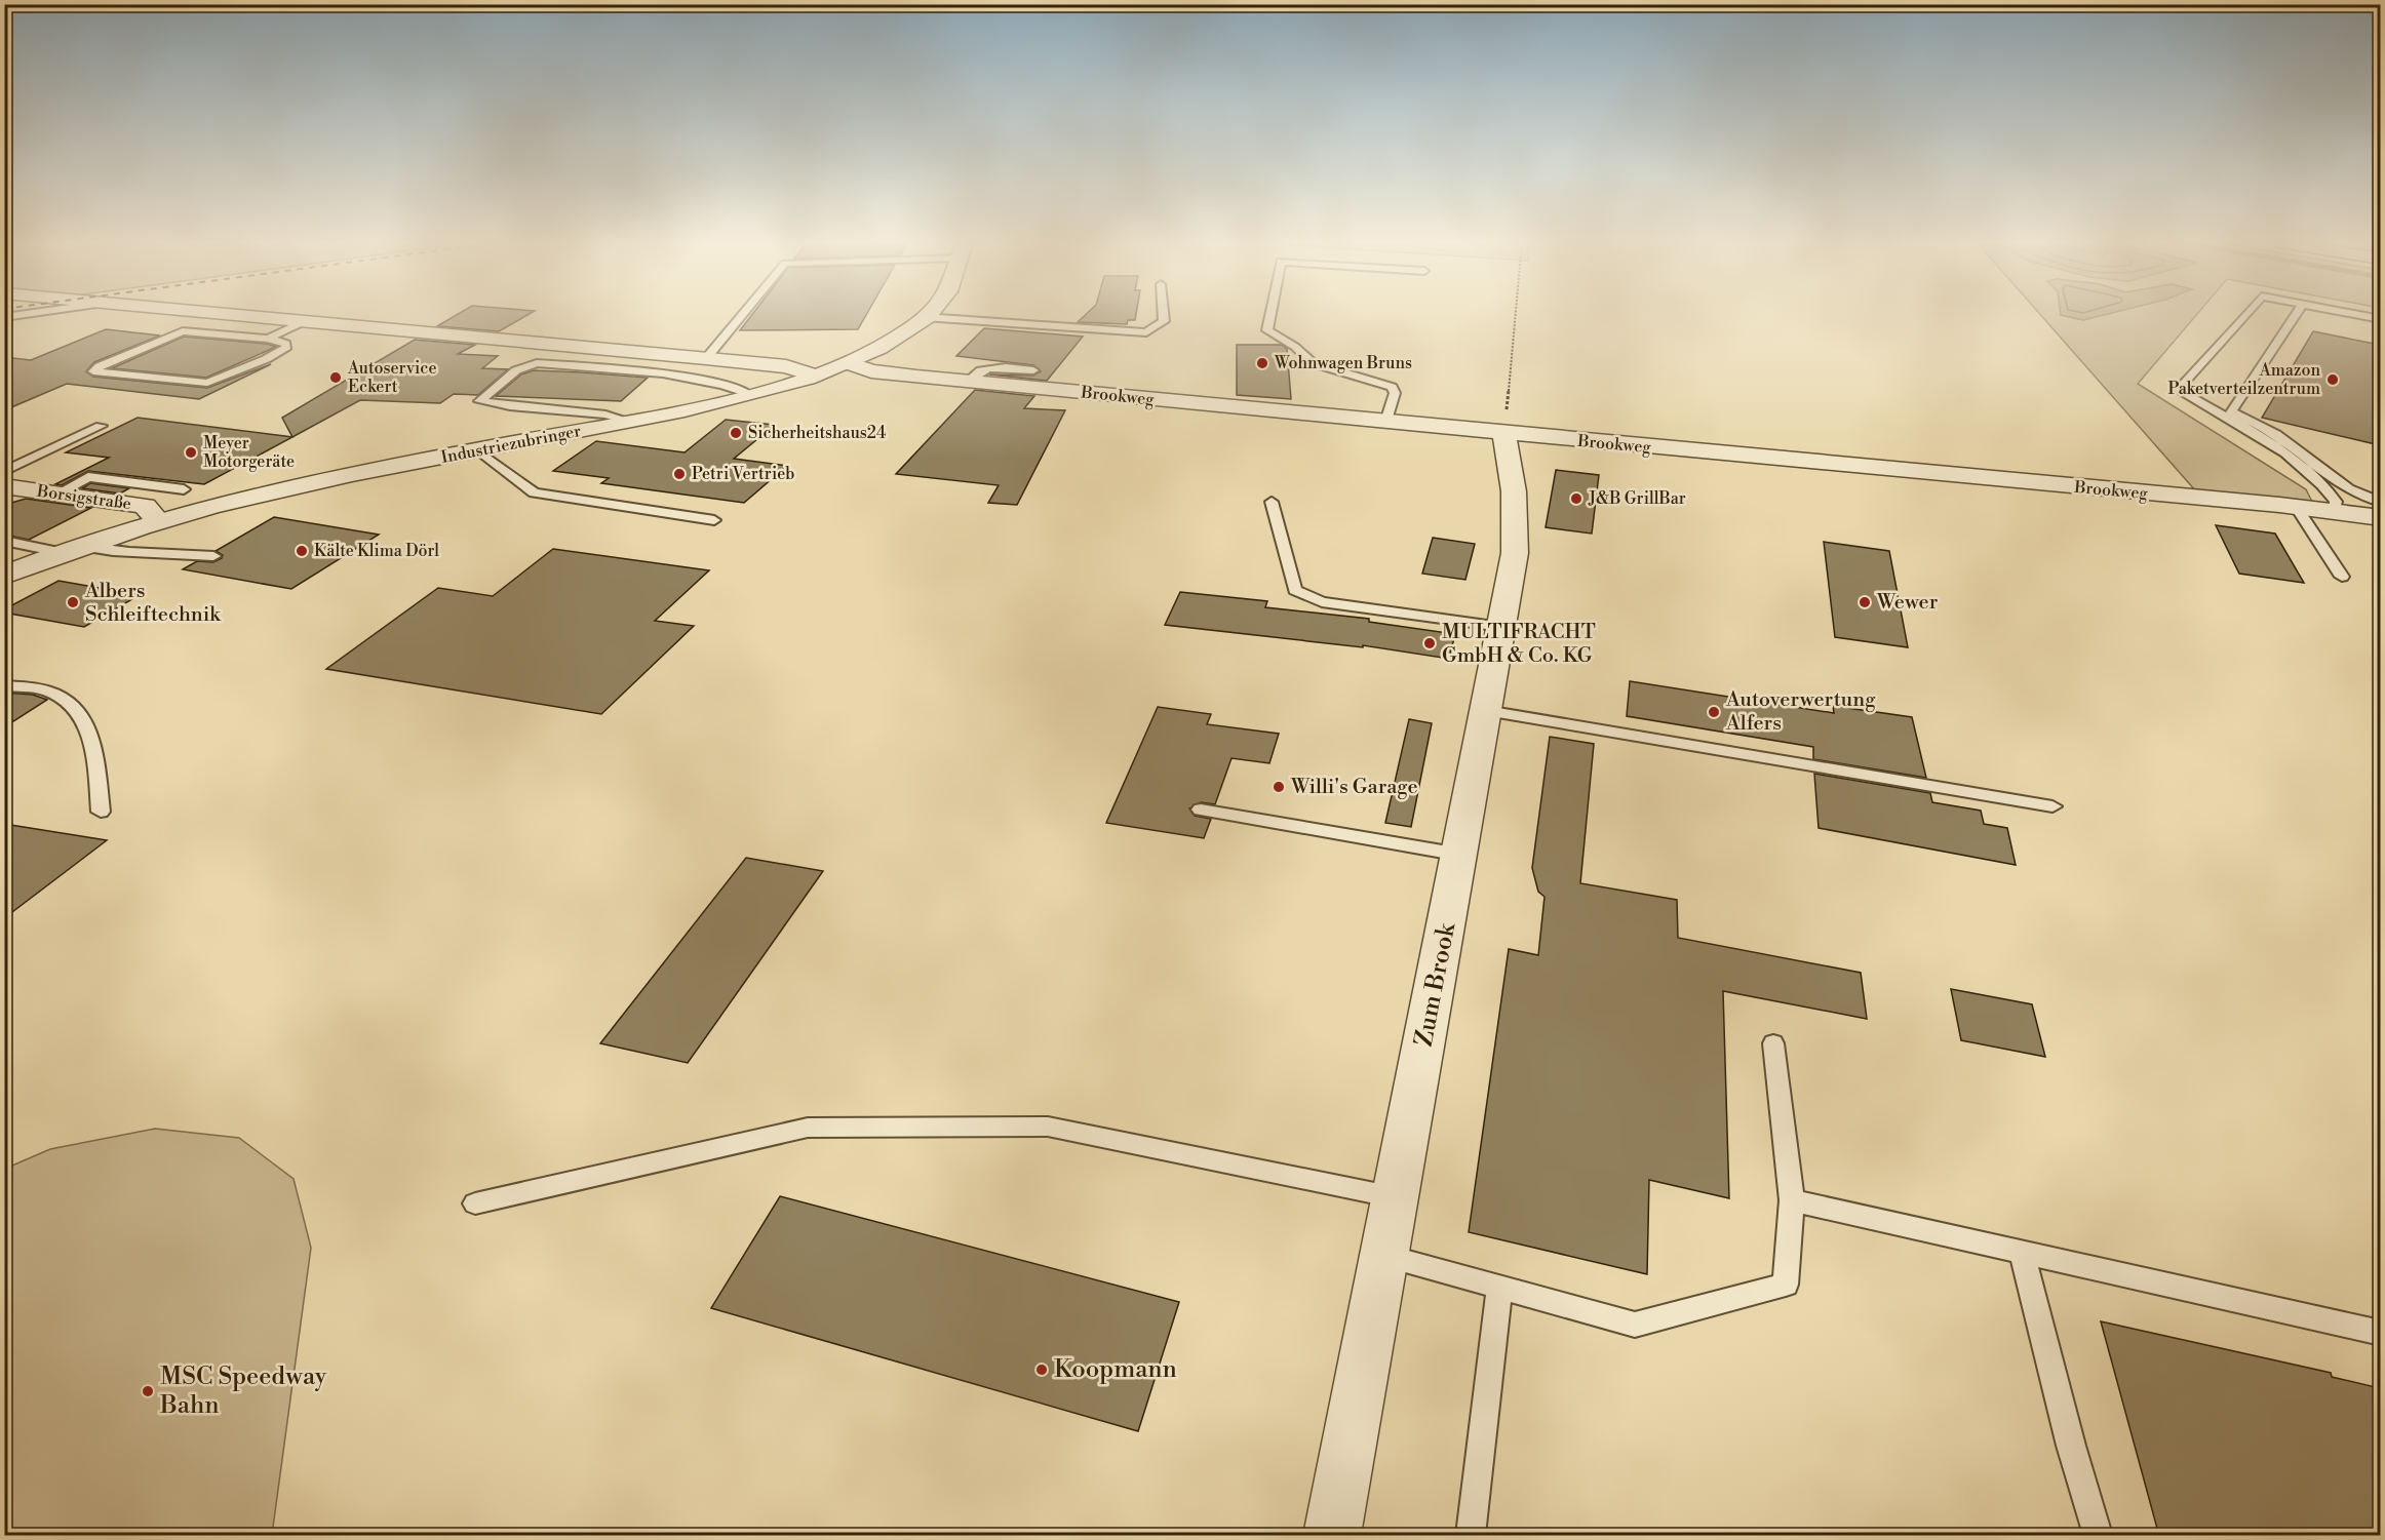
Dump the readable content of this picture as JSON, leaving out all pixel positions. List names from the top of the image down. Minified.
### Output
{"streets":{"street":["Brookweg","Industriezubringer","Borsigstraße","Zum Brook"]},"crossings":[["Brookweg","Industriezubringer"],["Brookweg","Zum Brook"],["Industriezubringer","Borsigstraße"]],"places":["Wohnwagen Bruns","Autoservice Eckert","Amazon Paketverteilzentrum","Sicherheitshaus24","Meyer Motorgeräte","Petri Vertrieb","J&B GrillBar","Kälte Klima Dörl","Albers Schleiftechnik","Wewer","MULTIFRACHT GmbH & Co. KG","Autoverwertung Alfers","Willi's Garage","Koopmann","MSC Speedway Bahn"]}
